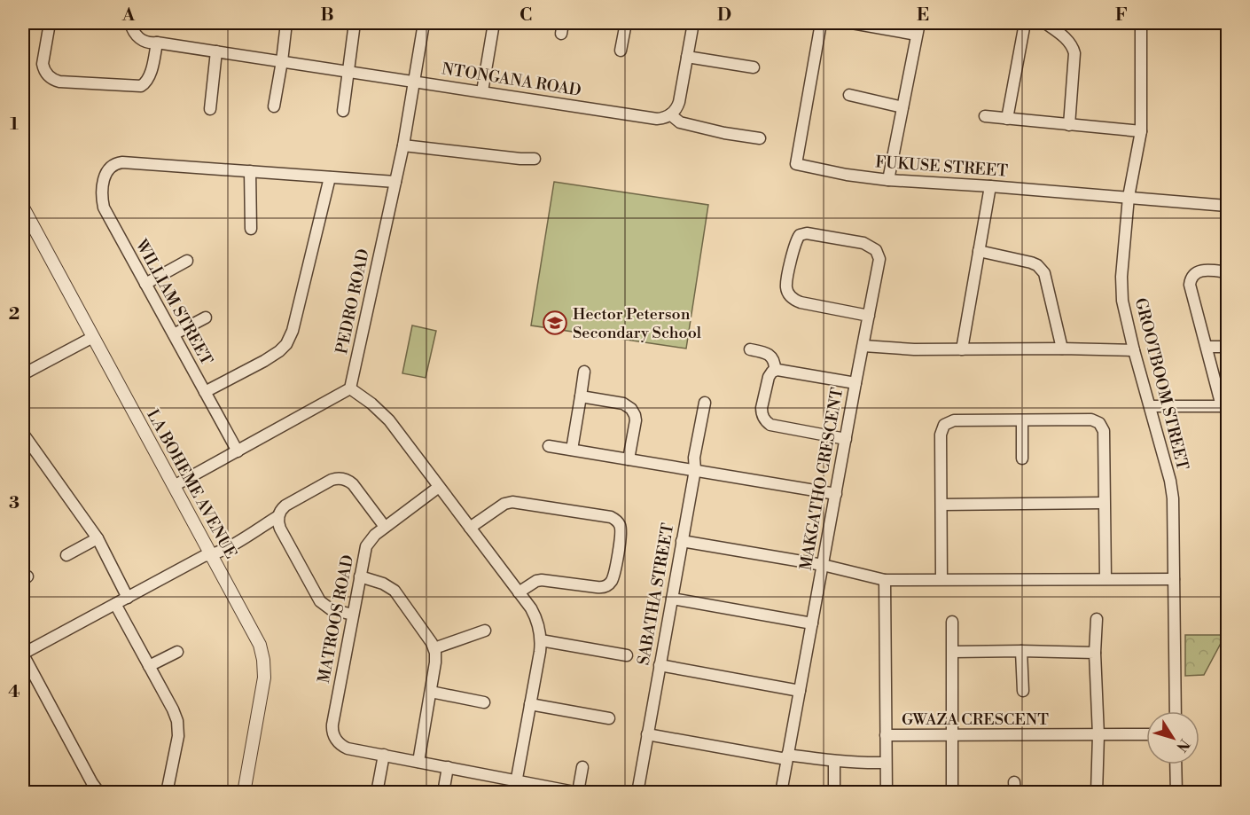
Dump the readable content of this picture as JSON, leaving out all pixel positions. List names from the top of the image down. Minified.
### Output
{"streets":{"street":["NTONGANA ROAD","FUKUSE STREET","PEDRO ROAD","WILLIAM STREET","GROOTBOOM STREET","MAKGATHO CRESCENT","LA BOHEME AVENUE","SABATHA STREET","MATROOS ROAD","GWAZA CRESCENT"]},"crossings":[["NTONGANA ROAD","PEDRO ROAD"],["FUKUSE STREET","GROOTBOOM STREET"]],"places":{"school or university":["Hector Peterson Secondary School"]},"north":"bottom right","grid":{"columns":["A","B","C","D","E","F"],"rows":["1","2","3","4"]}}
